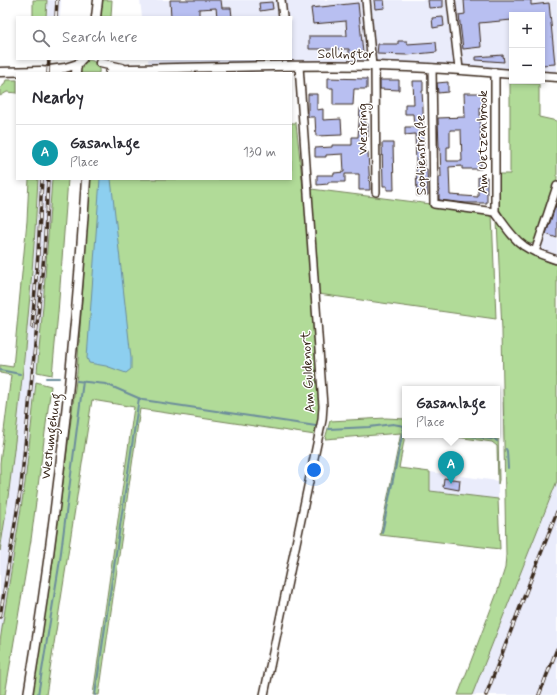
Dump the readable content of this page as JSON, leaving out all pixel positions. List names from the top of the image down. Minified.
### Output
{"streets":{"main road":["Sollingtor","Westumgehung"],"street":["Westring","Am Uetzenbrook","Sophienstraße","Am Guldenort"]},"crossings":[["Sollingtor","Westring"],["Sollingtor","Am Uetzenbrook"],["Sollingtor","Sophienstraße"],["Sollingtor","Am Guldenort"],["Am Uetzenbrook","Sophienstraße"]],"page":{"map_buttons":["+","−"],"search":"Search here","heading":"Nearby","list":[{"mark":"A","name":"Gasanlage","note":"Place","value":"130 m"}],"popup":["Gasanlage","Place"],"pins":"A"}}
